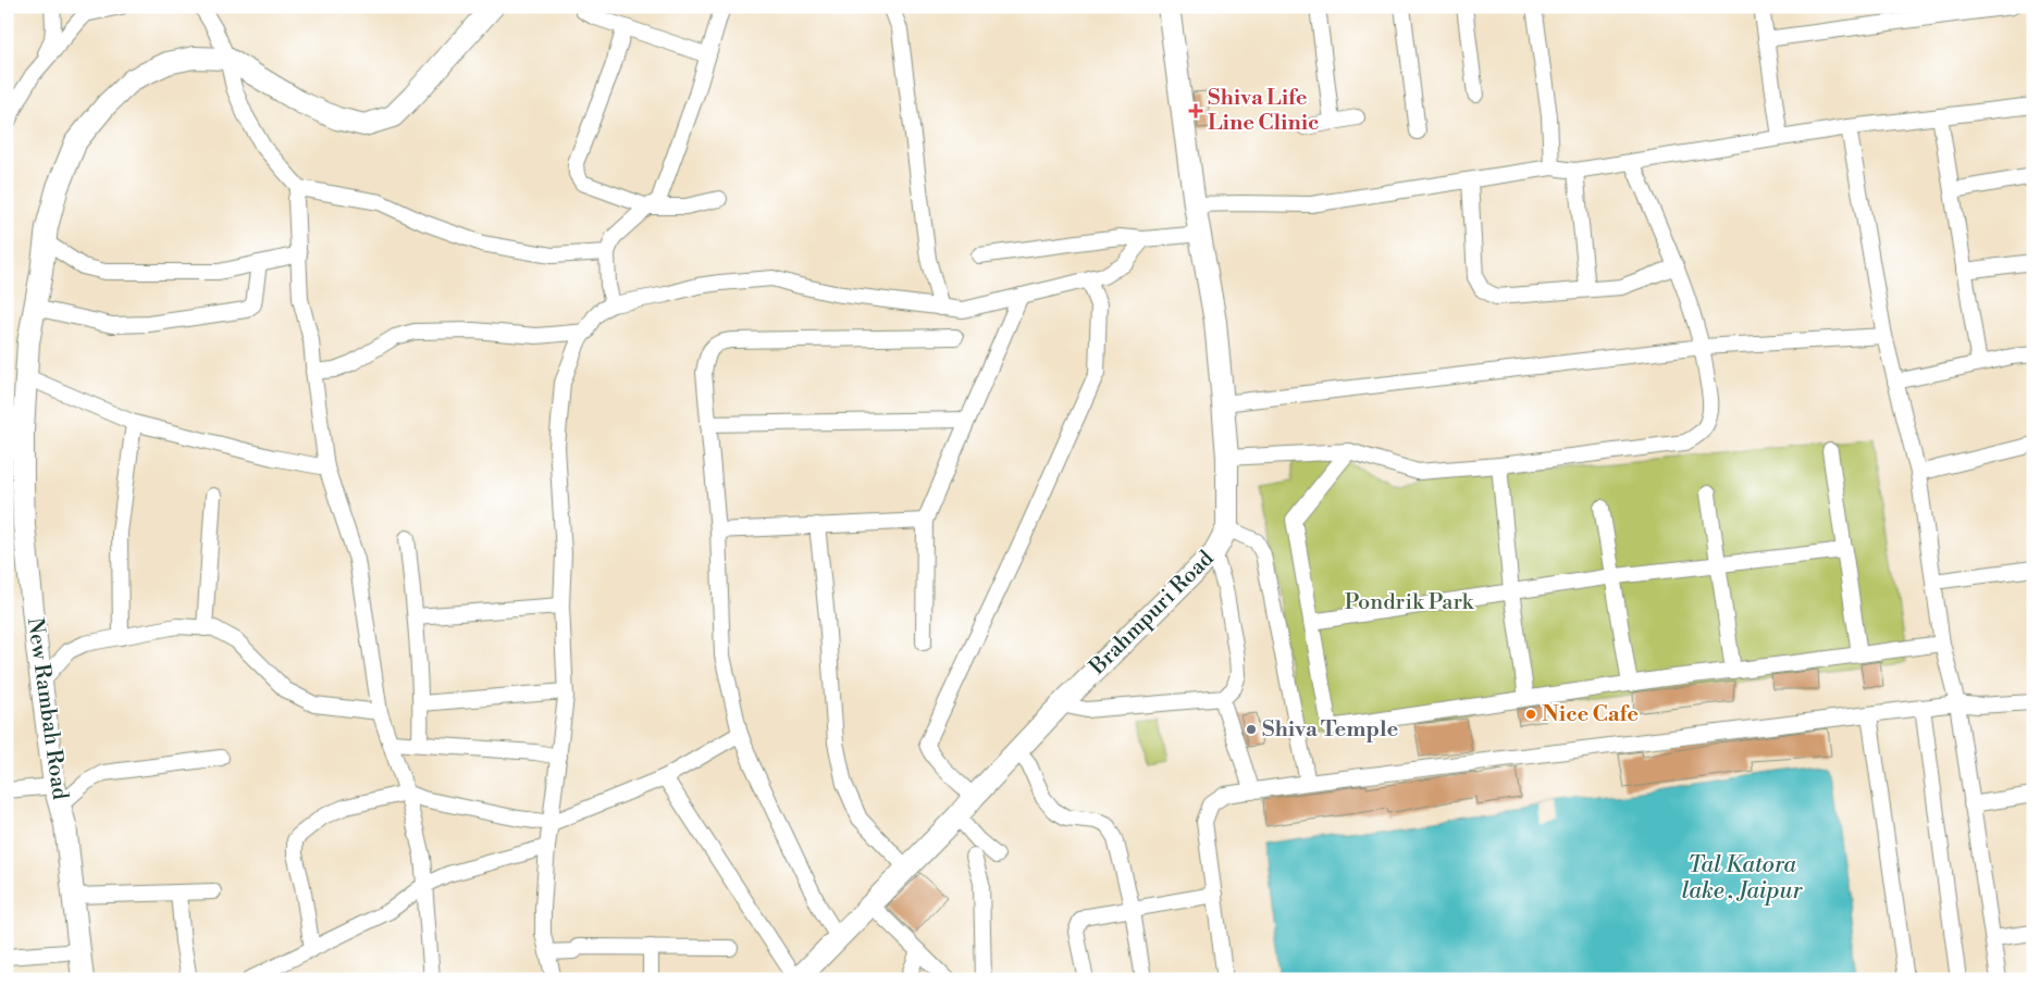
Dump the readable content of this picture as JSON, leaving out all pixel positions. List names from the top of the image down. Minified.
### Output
{"streets":{"street":["Brahmpuri Road","New Rambah Road"]},"water":["Tal Katora lake , Jaipur"],"parks":["Pondrik Park"],"places":{"health":["Shiva Life Line Clinic"],"other":["Nice Cafe","Shiva Temple"]}}
